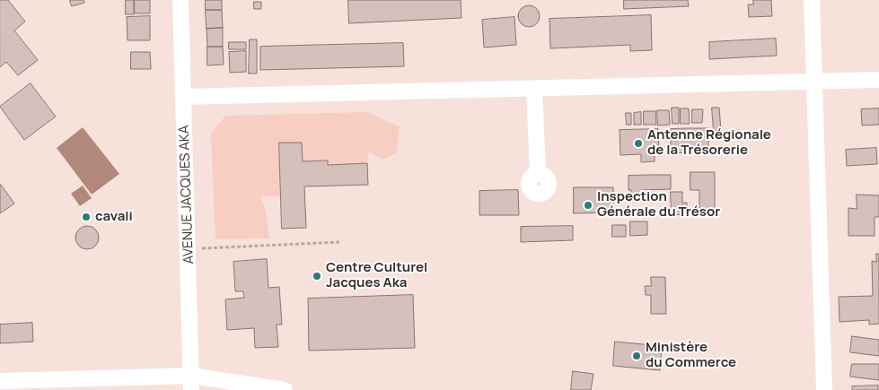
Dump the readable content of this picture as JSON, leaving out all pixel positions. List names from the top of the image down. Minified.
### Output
{"streets":{"street":["AVENUE JACQUES AKA"]},"places":["Antenne Régionale de la Trésorerie","Inspection Générale du Trésor","cavali","Centre Culturel Jacques Aka","Ministère du Commerce"]}
